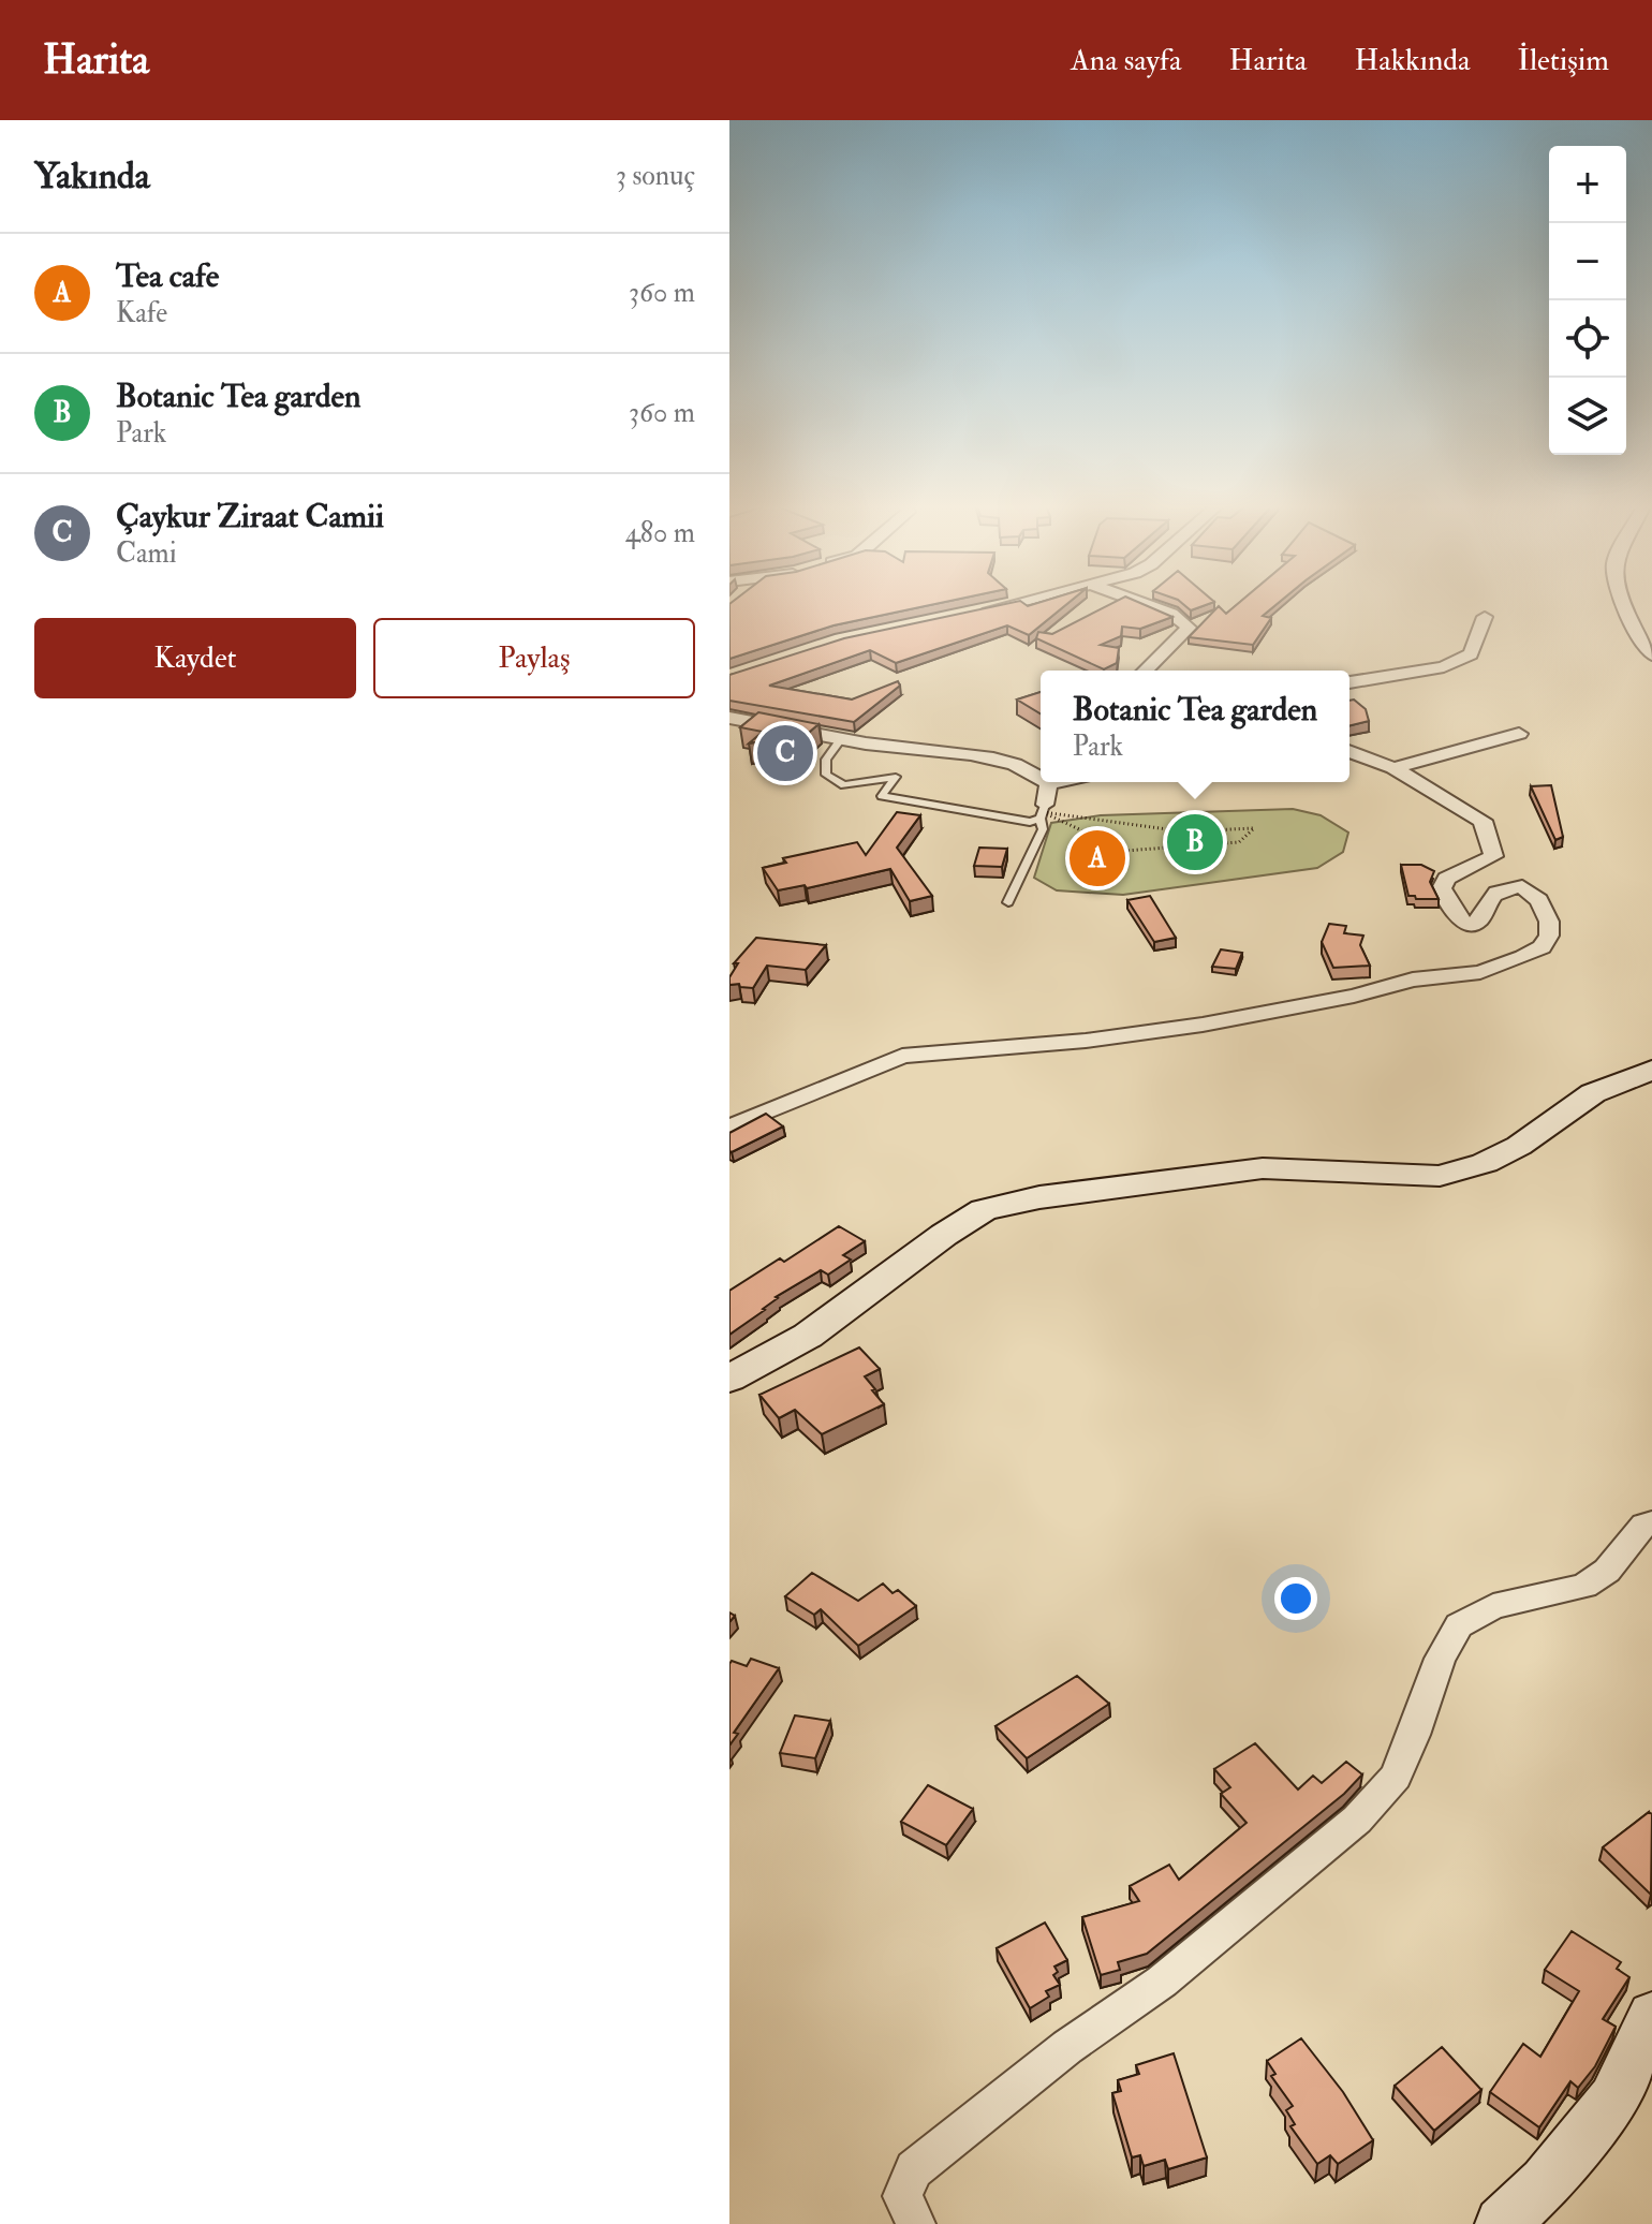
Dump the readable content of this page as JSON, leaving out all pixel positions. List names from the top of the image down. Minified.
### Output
{"page":{"header":"Harita","nav":["Ana sayfa","Harita","Hakkında","İletişim"],"heading":["Yakında","3 sonuç"],"map_buttons":["+","−"],"list":[{"mark":"A","name":"Tea cafe","note":"Kafe","value":"360 m"},{"mark":"B","name":"Botanic Tea garden","note":"Park","value":"360 m"},{"mark":"C","name":"Çaykur Ziraat Camii","note":"Cami","value":"480 m"}],"buttons":["Kaydet","Paylaş"],"popup":["Botanic Tea garden","Park"],"pins":["C","B","A"]}}
